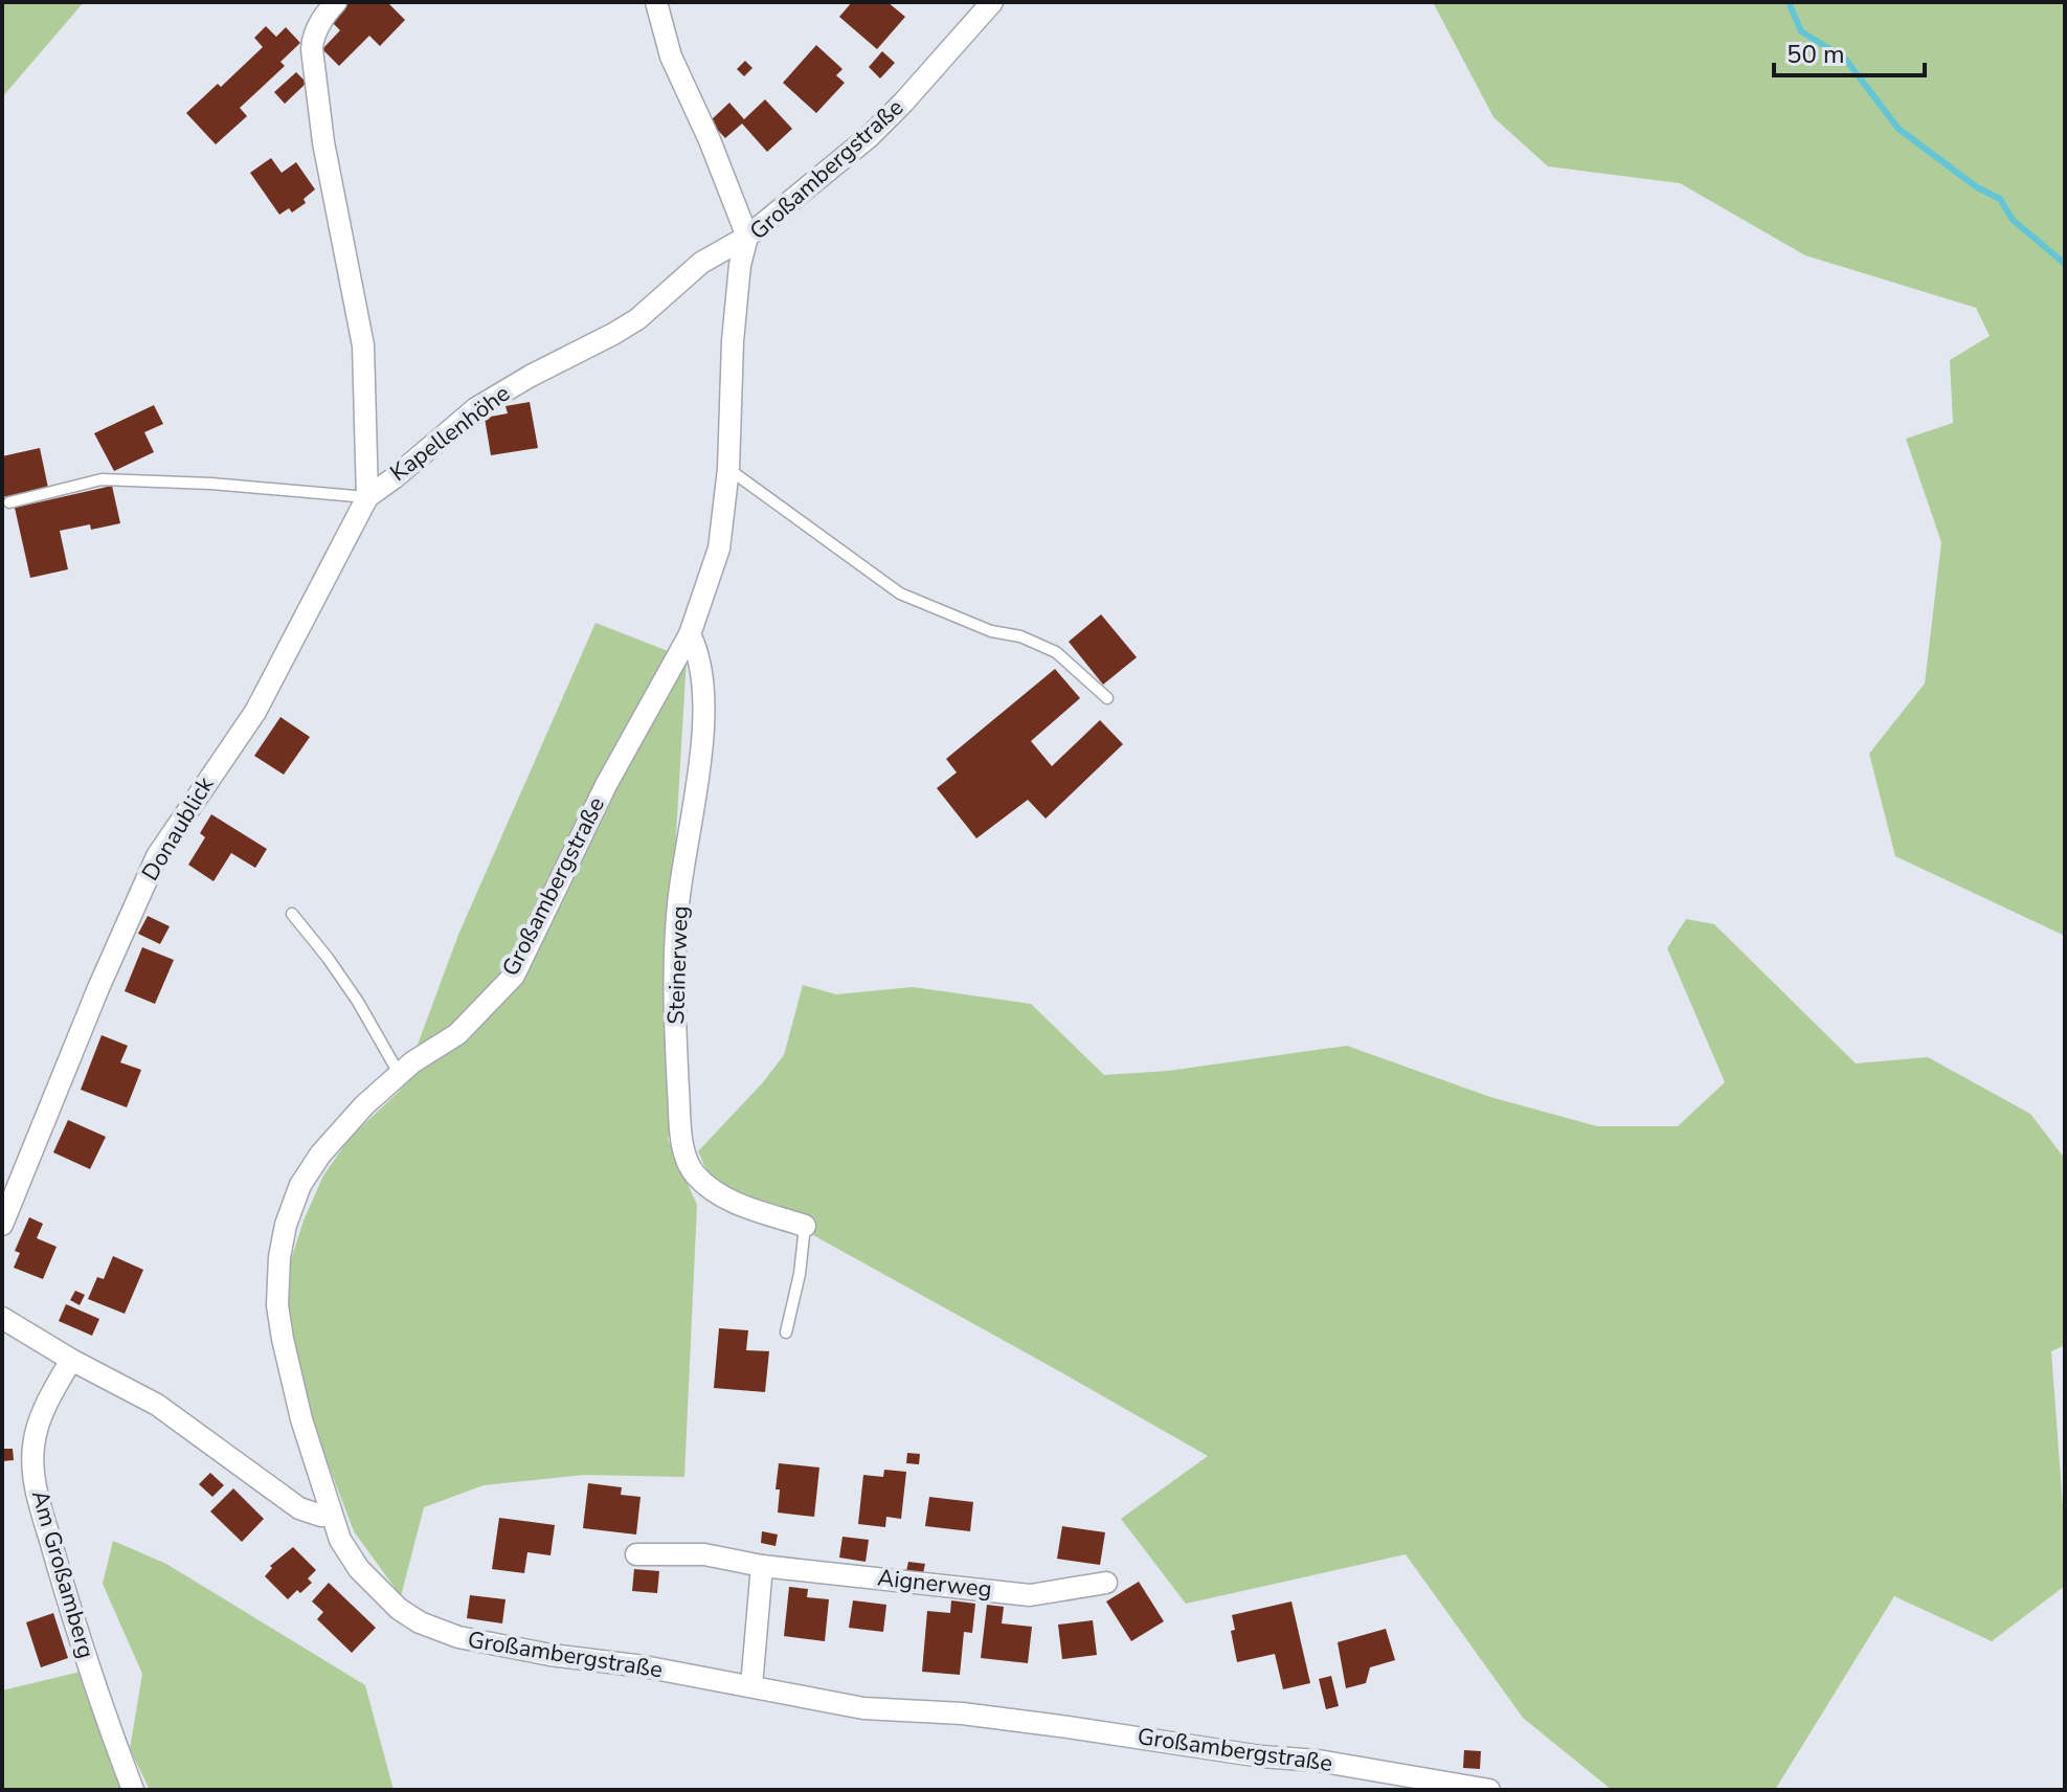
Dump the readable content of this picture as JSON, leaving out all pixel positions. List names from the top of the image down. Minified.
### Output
{"streets":{"street":["Großambergstraße","Kapellenhöhe","Donaublick","Steinerweg","Am Großamberg","Aignerweg"]},"crossings":[["Großambergstraße","Kapellenhöhe"],["Großambergstraße","Steinerweg"],["Kapellenhöhe","Donaublick"]],"scale_bar":"50 m"}
